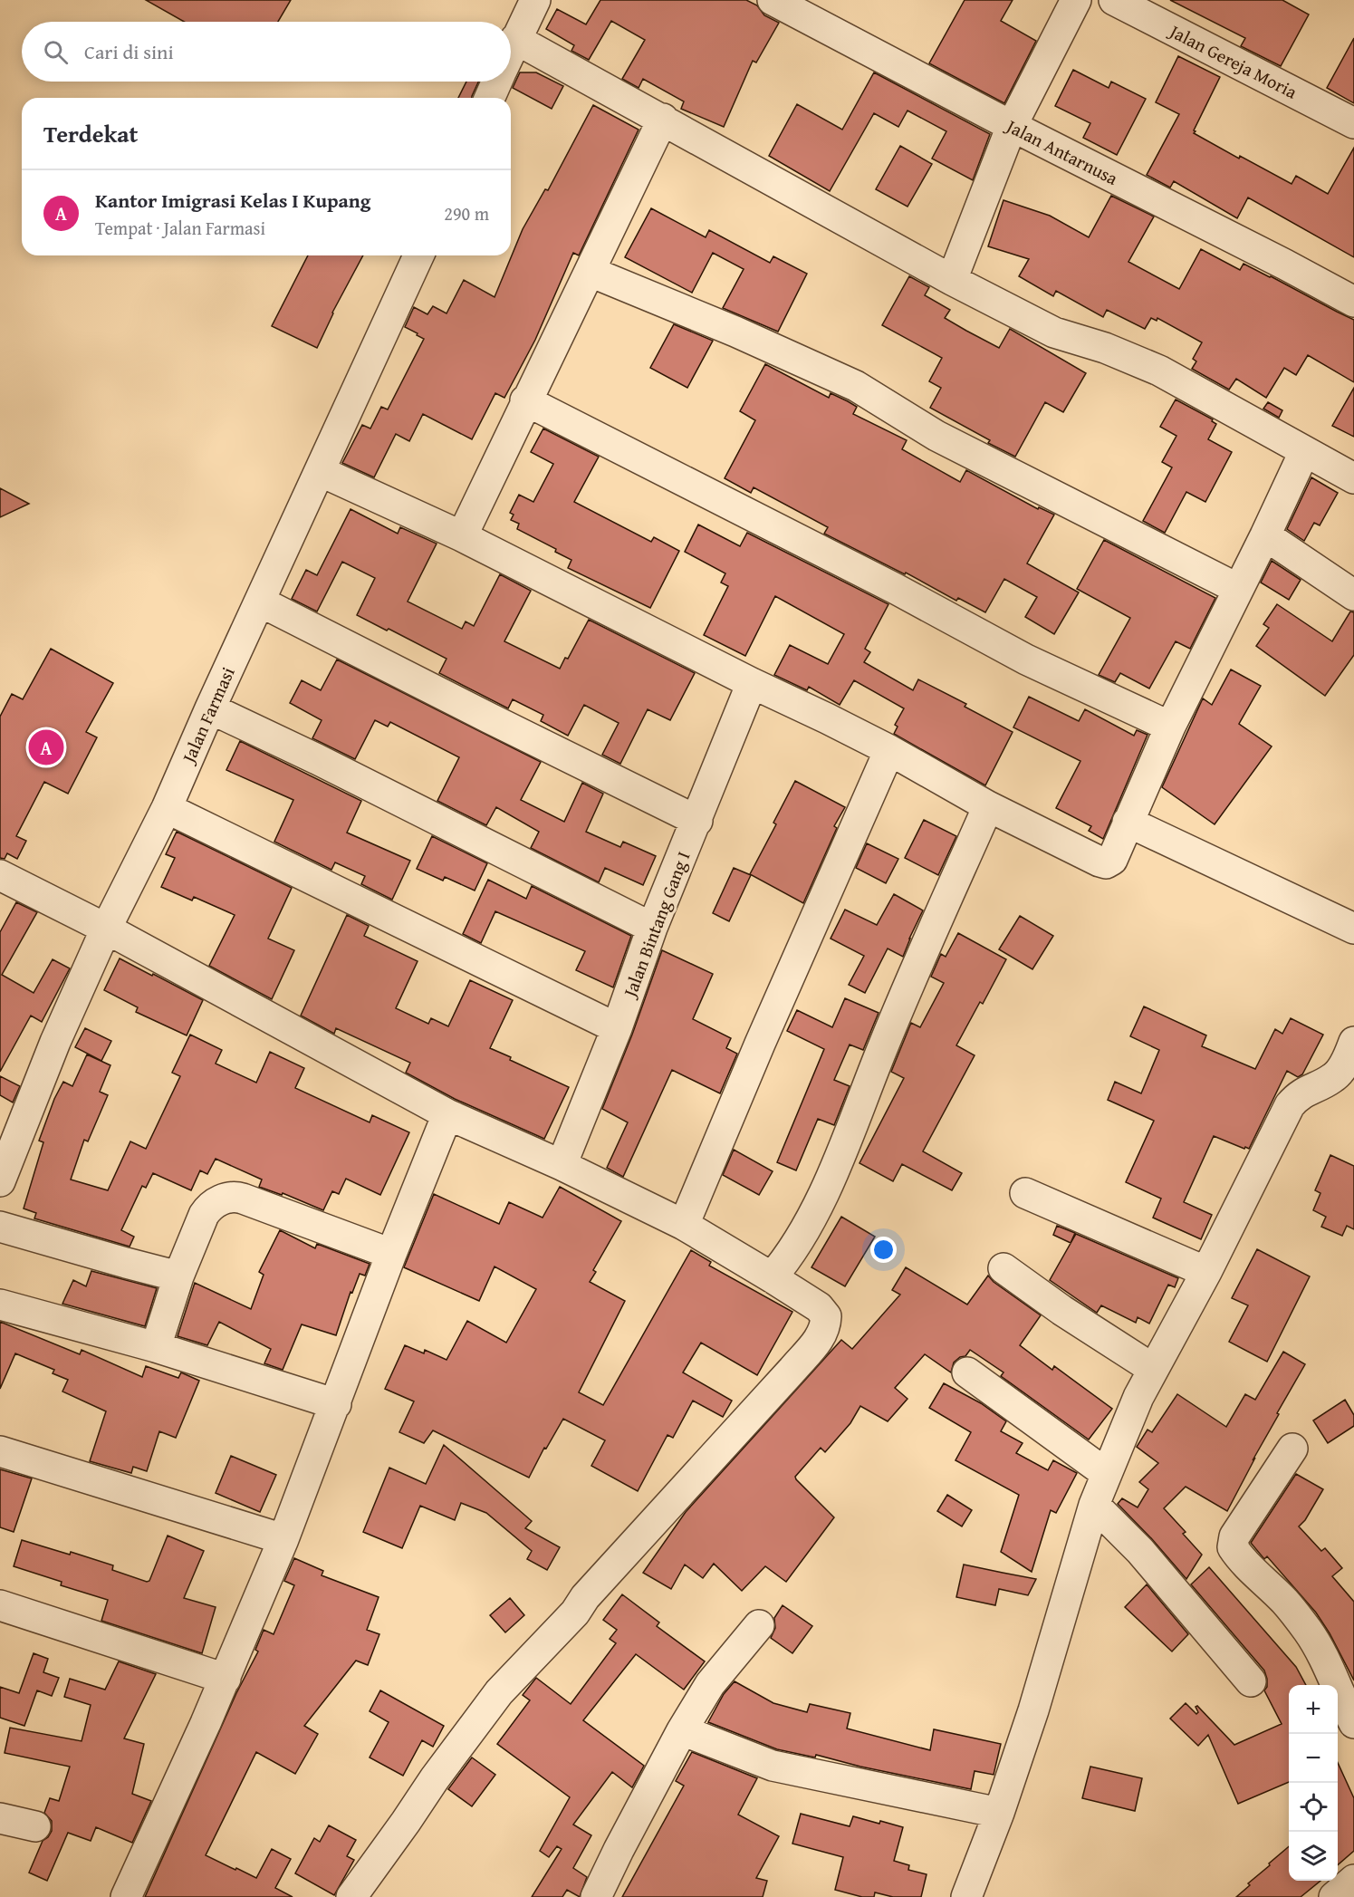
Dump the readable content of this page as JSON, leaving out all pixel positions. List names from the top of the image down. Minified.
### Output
{"streets":{"street":["Jalan Gereja Moria","Jalan Antarnusa","Jalan Farmasi","Jalan Bintang Gang I"]},"page":{"search":"Cari di sini","heading":"Terdekat","list":[{"mark":"A","name":"Kantor Imigrasi Kelas I Kupang","note":"Tempat · Jalan Farmasi","value":"290 m"}],"pins":"A","map_buttons":["+","−"]}}
